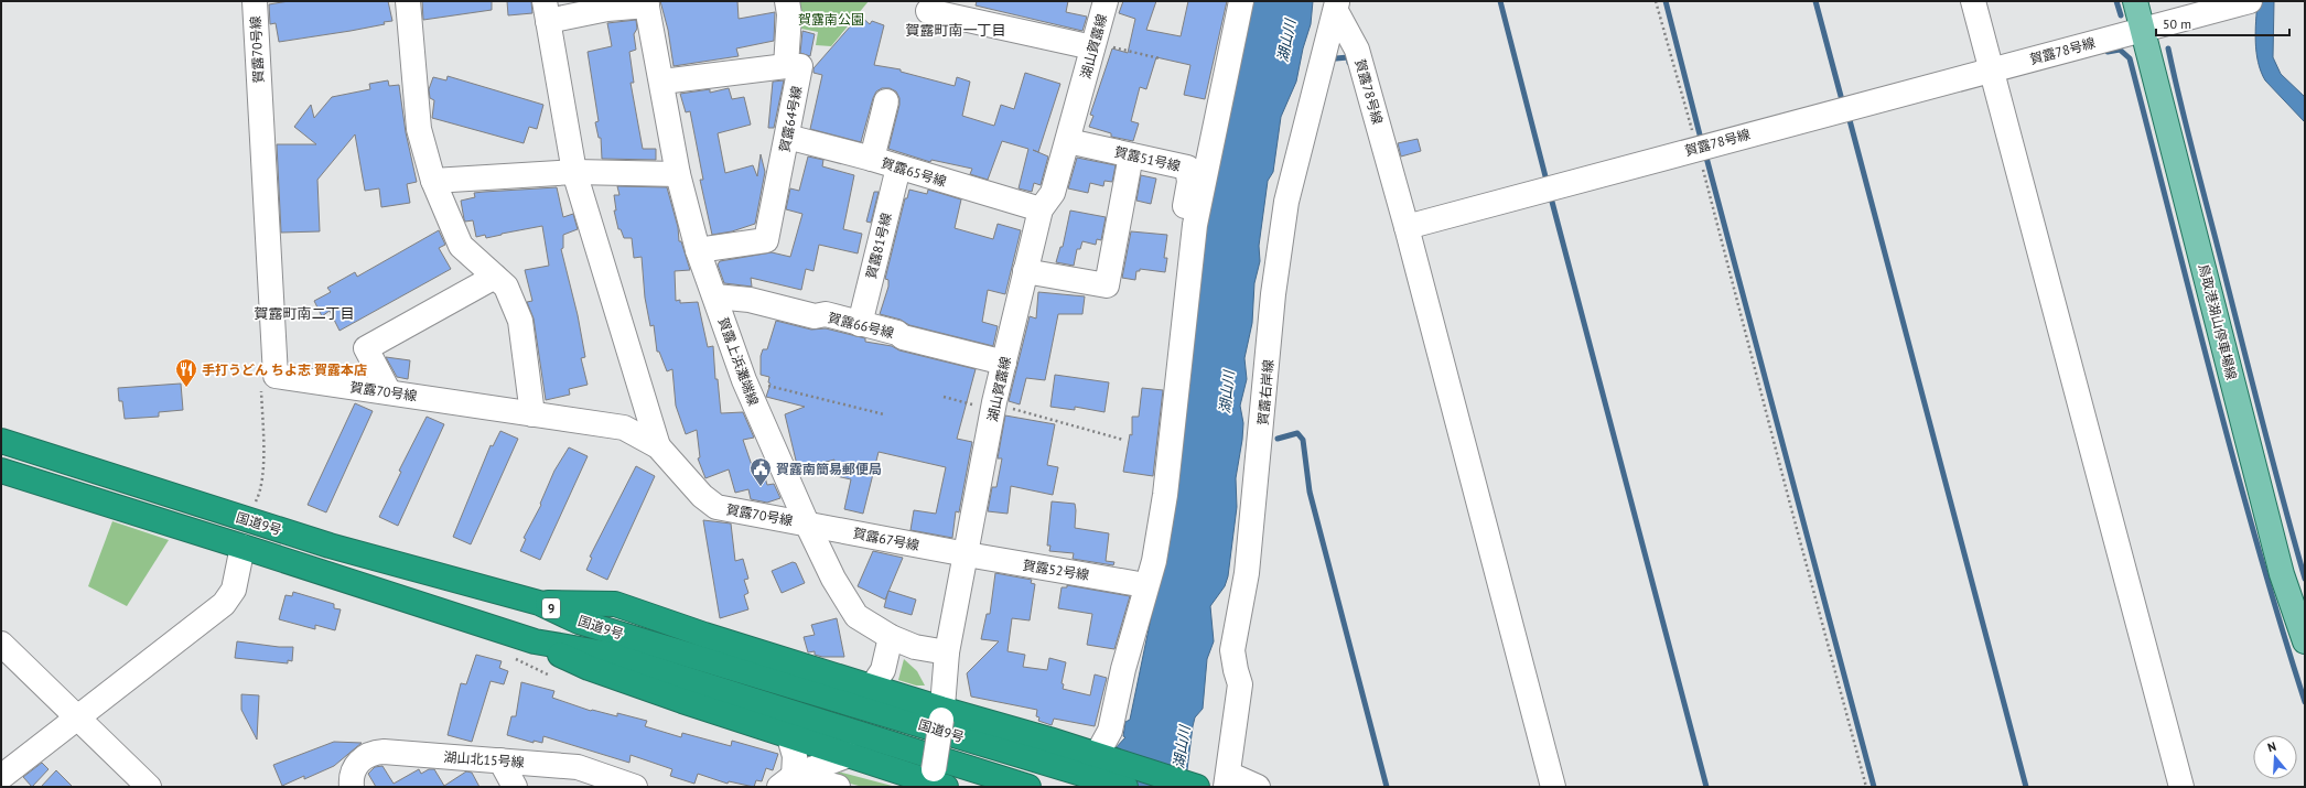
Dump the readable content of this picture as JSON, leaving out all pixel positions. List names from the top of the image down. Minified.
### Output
{"streets":{"highway":["国道9号","9"],"main road":["鳥取港湖山停車場線"],"street":["湖山賀露線","賀露70号線","賀露78号線","賀露64号線","賀露51号線","賀露65号線","賀露81号線","賀露66号線","賀露上浜灘端線","賀露右岸線","賀露67号線","賀露52号線","湖山北15号線"]},"crossings":[["湖山賀露線","賀露51号線"],["湖山賀露線","賀露65号線"],["湖山賀露線","賀露66号線"],["湖山賀露線","賀露上浜灘端線"],["湖山賀露線","賀露67号線"],["湖山賀露線","賀露52号線"],["湖山賀露線","9"],["賀露70号線","賀露上浜灘端線"],["賀露70号線","賀露67号線"],["賀露78号線","鳥取港湖山停車場線"],["賀露78号線","賀露右岸線"],["賀露64号線","賀露65号線"],["賀露64号線","賀露上浜灘端線"],["賀露65号線","賀露81号線"],["賀露81号線","賀露66号線"],["賀露66号線","賀露上浜灘端線"],["賀露上浜灘端線","賀露67号線"],["国道9号","9"],["賀露67号線","賀露52号線"]],"districts":["賀露町南一丁目","賀露町南二丁目"],"water":["湖山川"],"parks":["賀露南公園"],"places":{"restaurant":["手打うどん ちよ志 賀露本店"],"public building":["賀露南簡易郵便局"]},"scale_bar":"50 m","north":"top"}
